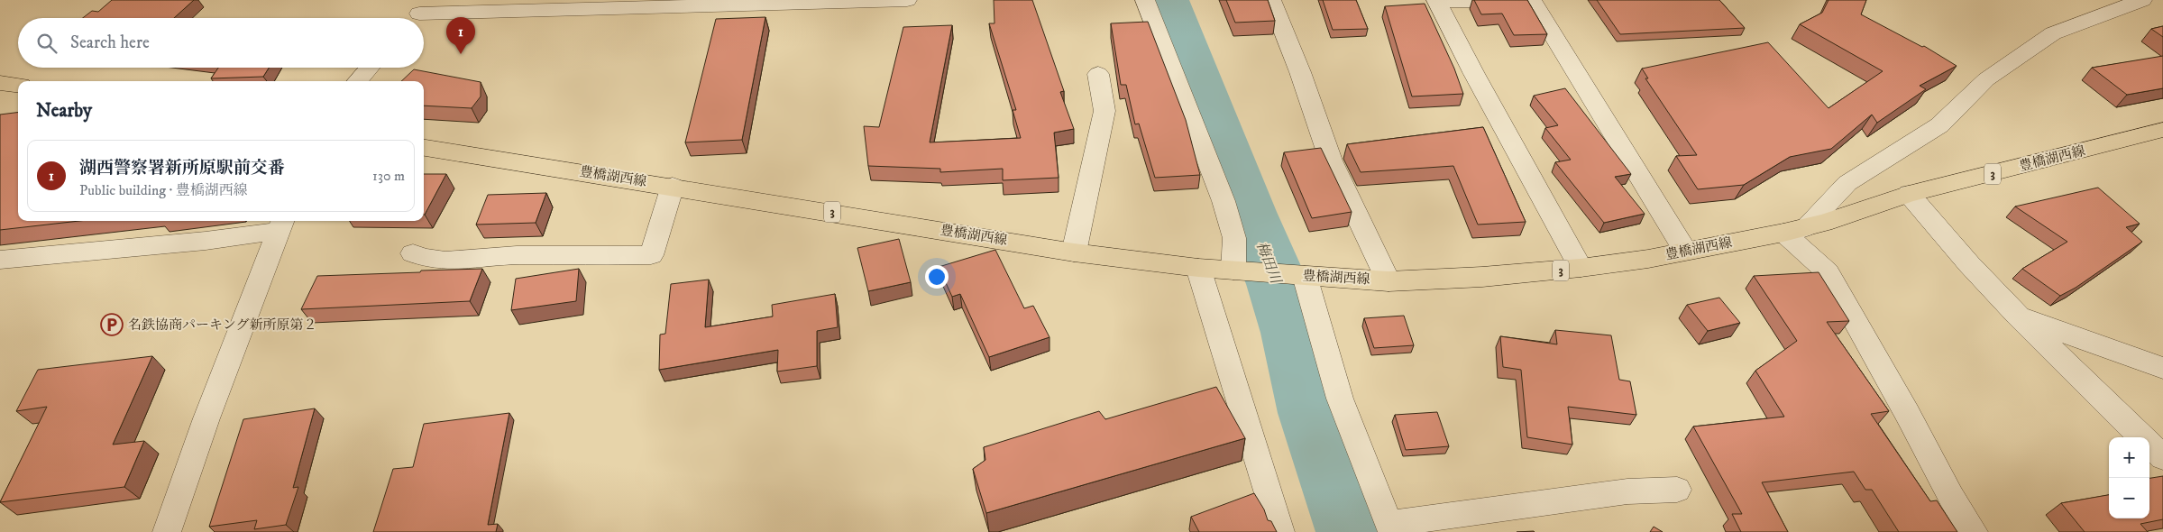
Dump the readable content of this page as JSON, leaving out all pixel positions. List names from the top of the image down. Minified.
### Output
{"streets":{"main road":["豊橋湖西線","3"]},"water":["梅田川"],"places":{"parking":["名鉄協商パーキング新所原第２"]},"page":{"pins":"1","search":"Search here","heading":"Nearby","list":[{"mark":"1","name":"湖西警察署新所原駅前交番","note":"Public building · 豊橋湖西線","value":"130 m"}],"map_buttons":["+","−"]}}
